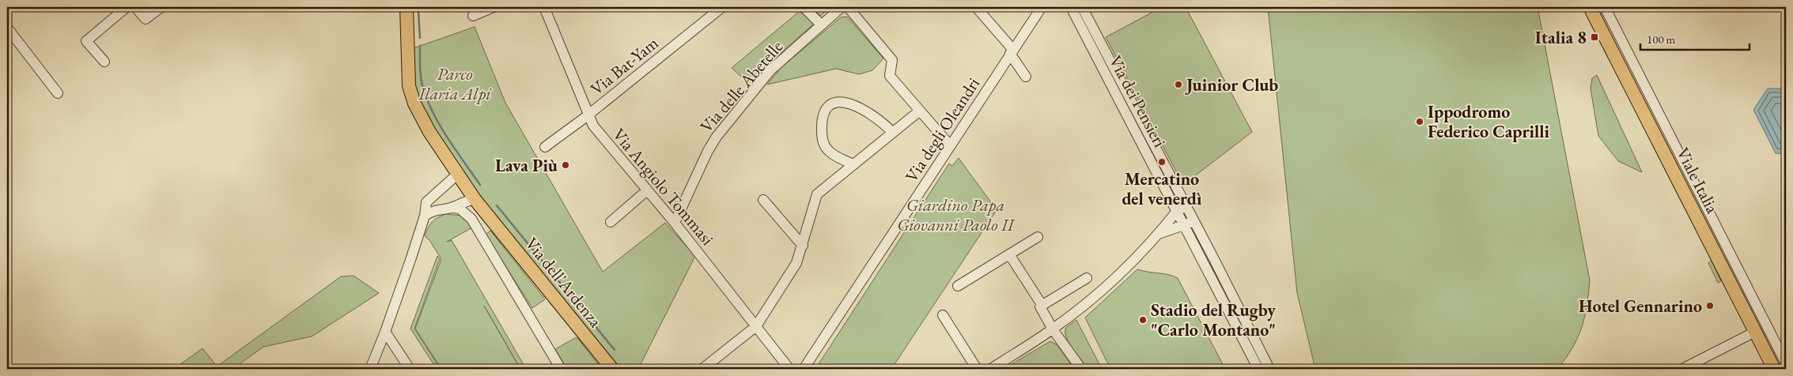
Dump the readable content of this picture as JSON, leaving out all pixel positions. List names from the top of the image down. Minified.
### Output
{"streets":{"main road":["Viale Italia","Via dell'Ardenza"],"street":["Via Bat-Yam","Via delle Abetelle","Via dei Pensieri","Via degli Oleandri","Via Angiolo Tommasi"]},"crossings":[["Via Bat-Yam","Via Angiolo Tommasi"],["Via delle Abetelle","Via Angiolo Tommasi"]],"parks":["Parco Ilaria Alpi","Giardino Papa Giovanni Paolo II"],"places":{"transit":["Italia 8"],"other":["Juinior Club","Ippodromo Federico Caprilli","Mercatino del venerdì","Lava Più","Hotel Gennarino","Stadio del Rugby \"Carlo Montano\""]},"scale_bar":"100 m"}
